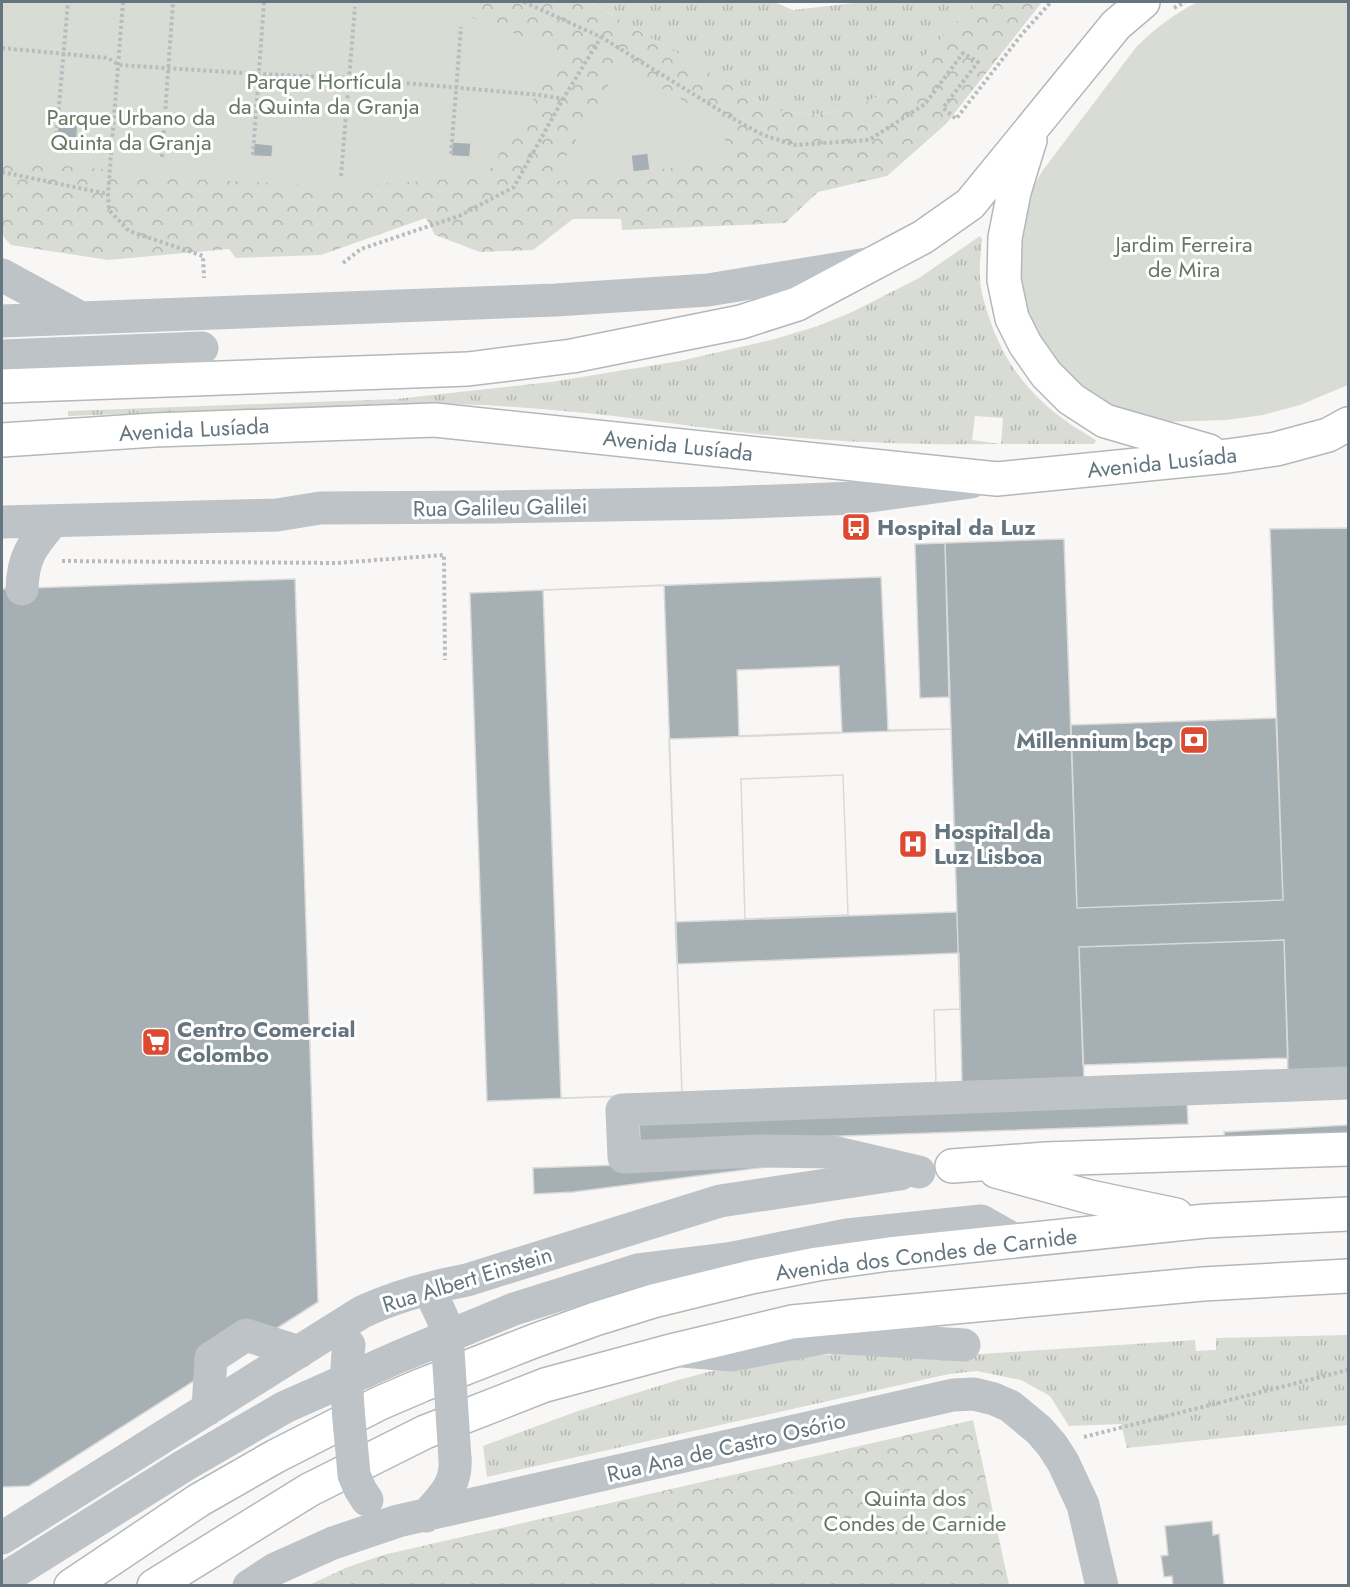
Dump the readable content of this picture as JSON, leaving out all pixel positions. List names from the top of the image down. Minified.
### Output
{"streets":{"main road":["Avenida Lusíada","Avenida dos Condes de Carnide"],"street":["Rua Galileu Galilei","Rua Albert Einstein","Rua Ana de Castro Osório"]},"crossings":[["Avenida Lusíada","Rua Galileu Galilei"]],"parks":["Parque Hortícula da Quinta da Granja","Parque Urbano da Quinta da Granja","Jardim Ferreira de Mira","Quinta dos Condes de Carnide"],"places":{"bus stop":["Hospital da Luz"],"bank":["Millennium bcp"],"hospital":["Hospital da Luz Lisboa"],"supermarket":["Centro Comercial Colombo"]}}
